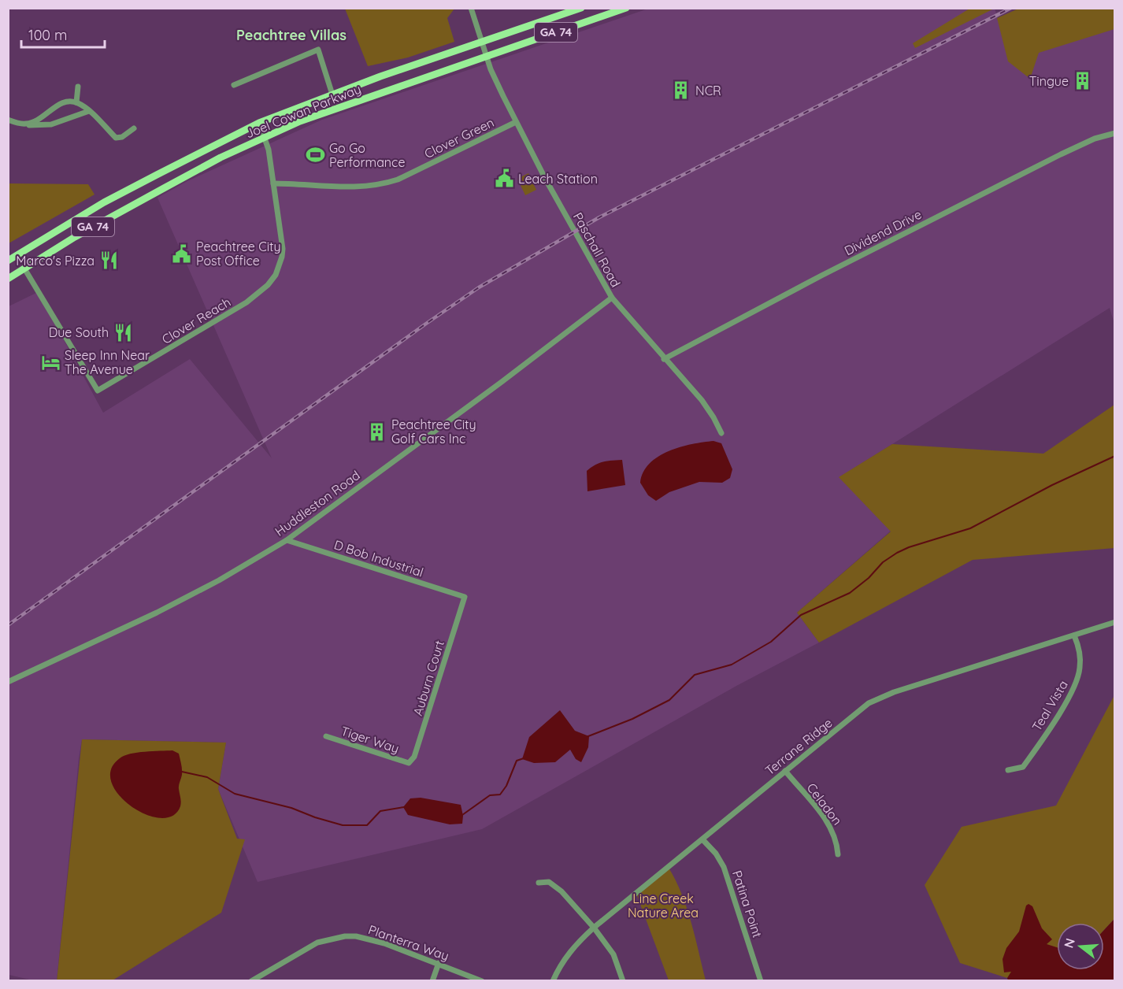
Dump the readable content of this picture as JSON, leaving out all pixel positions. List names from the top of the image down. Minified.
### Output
{"streets":{"main road":["GA 74","Joel Cowan Parkway"],"street":["Clover Green","Dividend Drive","Paschall Road","Clover Reach","Huddleston Road","D Bob Industrial","Auburn Court","Teal Vista","Tiger Way","Terrane Ridge","Celadon","Patina Point","Planterra Way"]},"crossings":[["Joel Cowan Parkway","Paschall Road"],["Joel Cowan Parkway","Clover Reach"],["Clover Green","Paschall Road"],["Clover Green","Clover Reach"],["Dividend Drive","Paschall Road"],["Paschall Road","Huddleston Road"],["Huddleston Road","D Bob Industrial"],["D Bob Industrial","Auburn Court"],["Auburn Court","Tiger Way"],["Teal Vista","Terrane Ridge"],["Terrane Ridge","Celadon"],["Terrane Ridge","Patina Point"]],"districts":["Peachtree Villas"],"parks":["Line Creek Nature Area"],"places":{"building":["Tingue","NCR","Peachtree City Golf Cars Inc"],"sports":["Go Go Performance"],"public building":["Leach Station","Peachtree City Post Office"],"restaurant":["Marco's Pizza","Due South"],"hotel":["Sleep Inn Near The Avenue"]},"scale_bar":"100 m","north":"left"}
